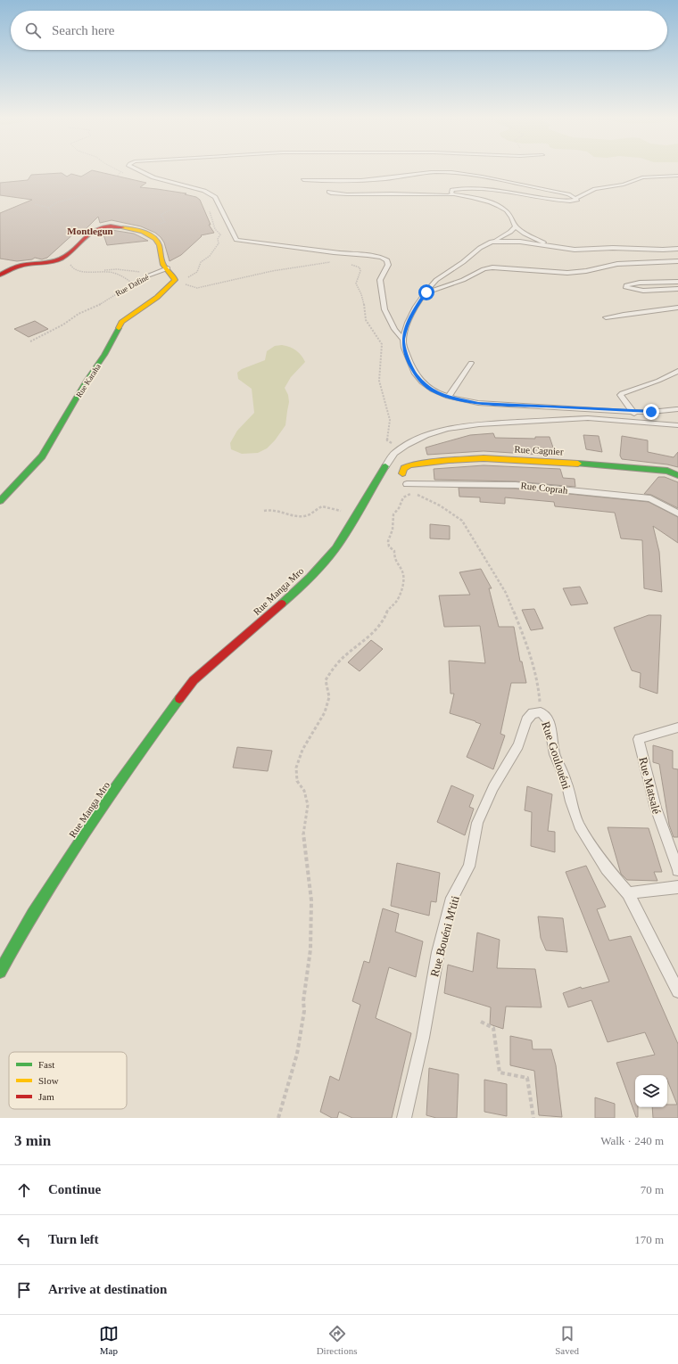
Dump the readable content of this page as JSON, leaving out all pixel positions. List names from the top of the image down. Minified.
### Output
{"streets":{"street":["Rue Karaha","Rue Cagnier","Rue Manga Mro"],"lane":["Rue Dafiné","Rue Coprah","Rue Goulouéni","Rue Matsalé","Rue Bouéni M'titi"]},"crossings":[["Rue Coprah","Rue Goulouéni"],["Rue Goulouéni","Rue Bouéni M'titi"]],"districts":["Montlegun"],"legend":["Fast","Slow","Jam"],"page":{"search":"Search here","heading":["3 min","Walk · 240 m"],"list":[["Continue","70 m"],["Turn left","170 m"],"Arrive at destination"],"nav":["Map","Directions","Saved"]}}
